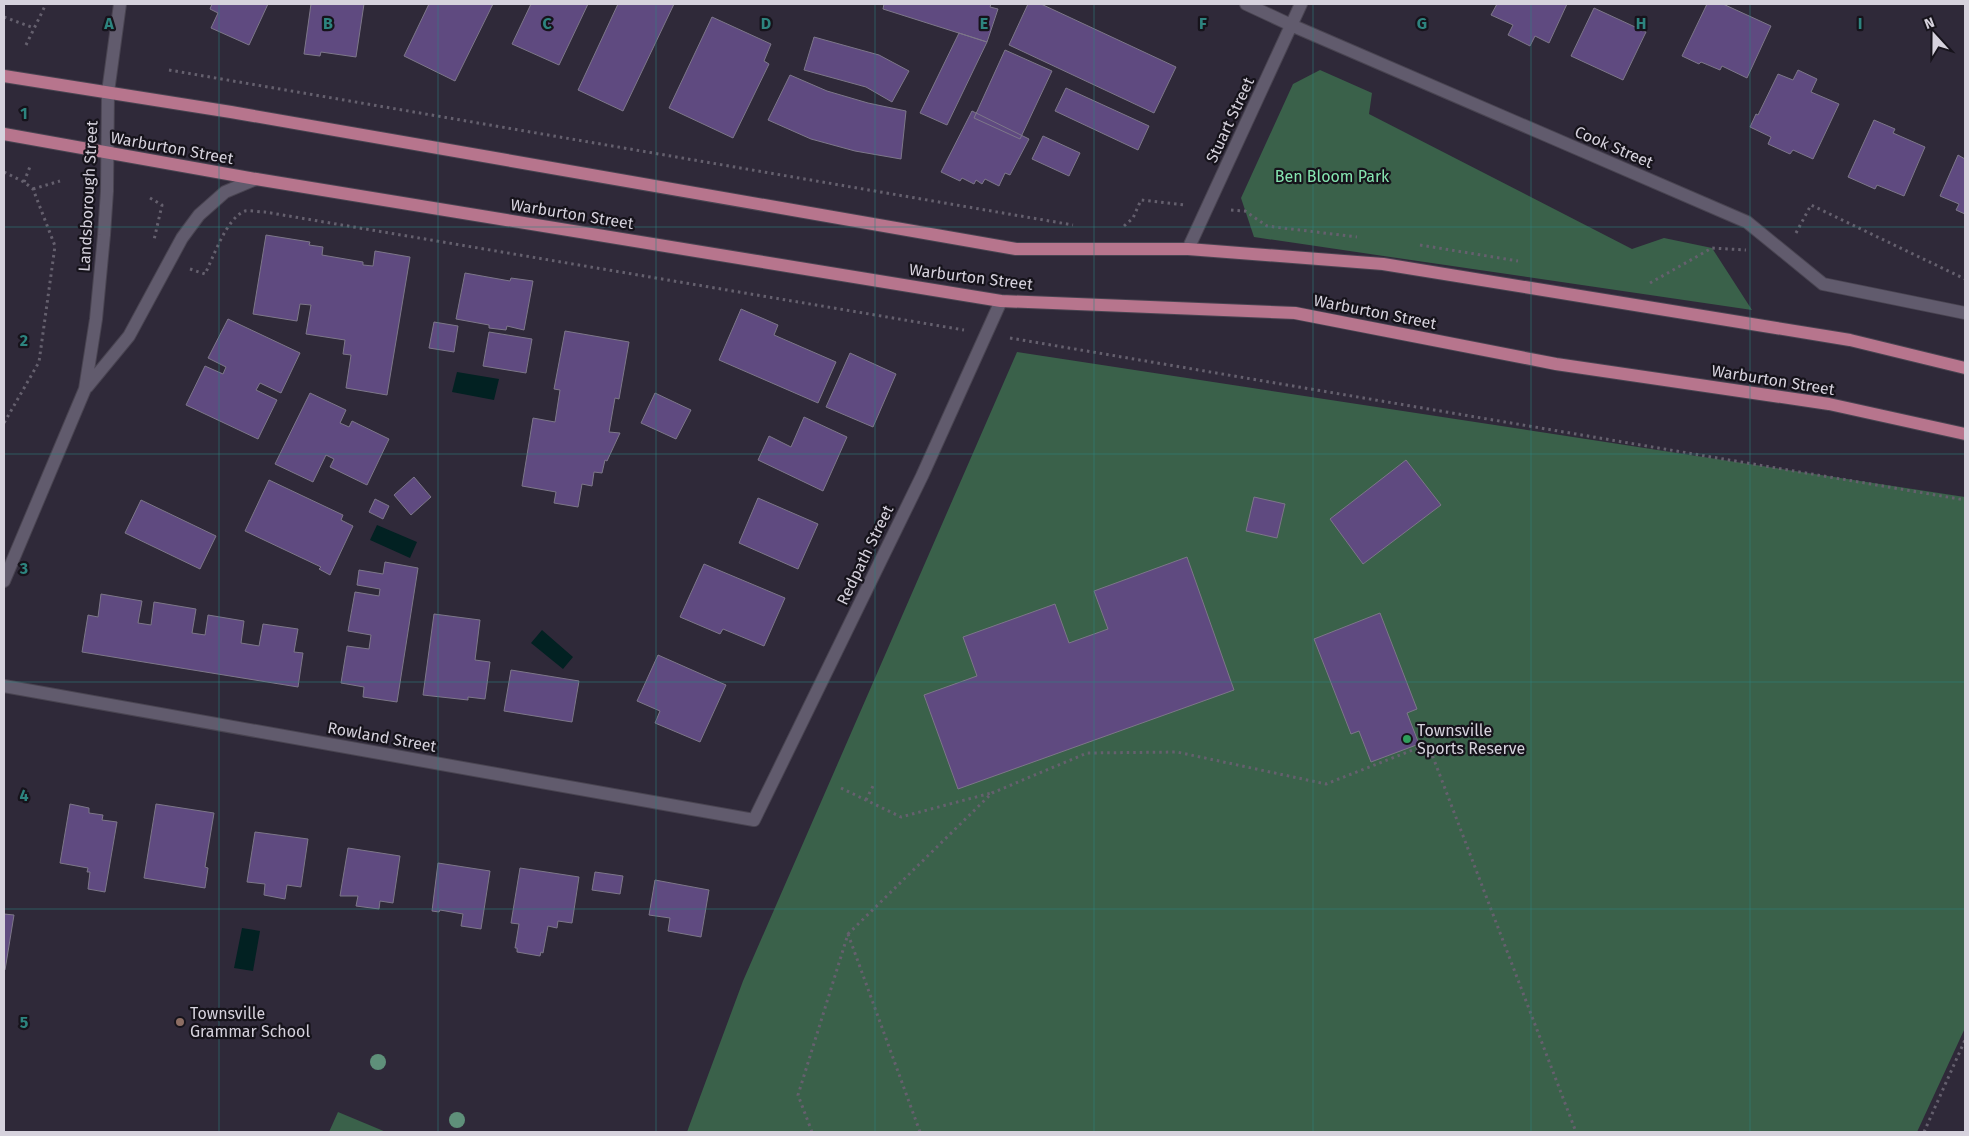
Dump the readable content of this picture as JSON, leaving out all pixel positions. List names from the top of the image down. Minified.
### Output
{"streets":{"main road":["Warburton Street"],"street":["Stuart Street","Cook Street","Landsborough Street","Redpath Street","Rowland Street"]},"crossings":[["Stuart Street","Cook Street"],["Stuart Street","Warburton Street"],["Warburton Street","Landsborough Street"],["Warburton Street","Redpath Street"],["Redpath Street","Rowland Street"]],"parks":["Ben Bloom Park"],"places":["Townsville Sports Reserve","Townsville Grammar School"],"north":"top","grid":{"columns":["A","B","C","D","E","F","G","H","I"],"rows":["1","2","3","4","5"]}}
